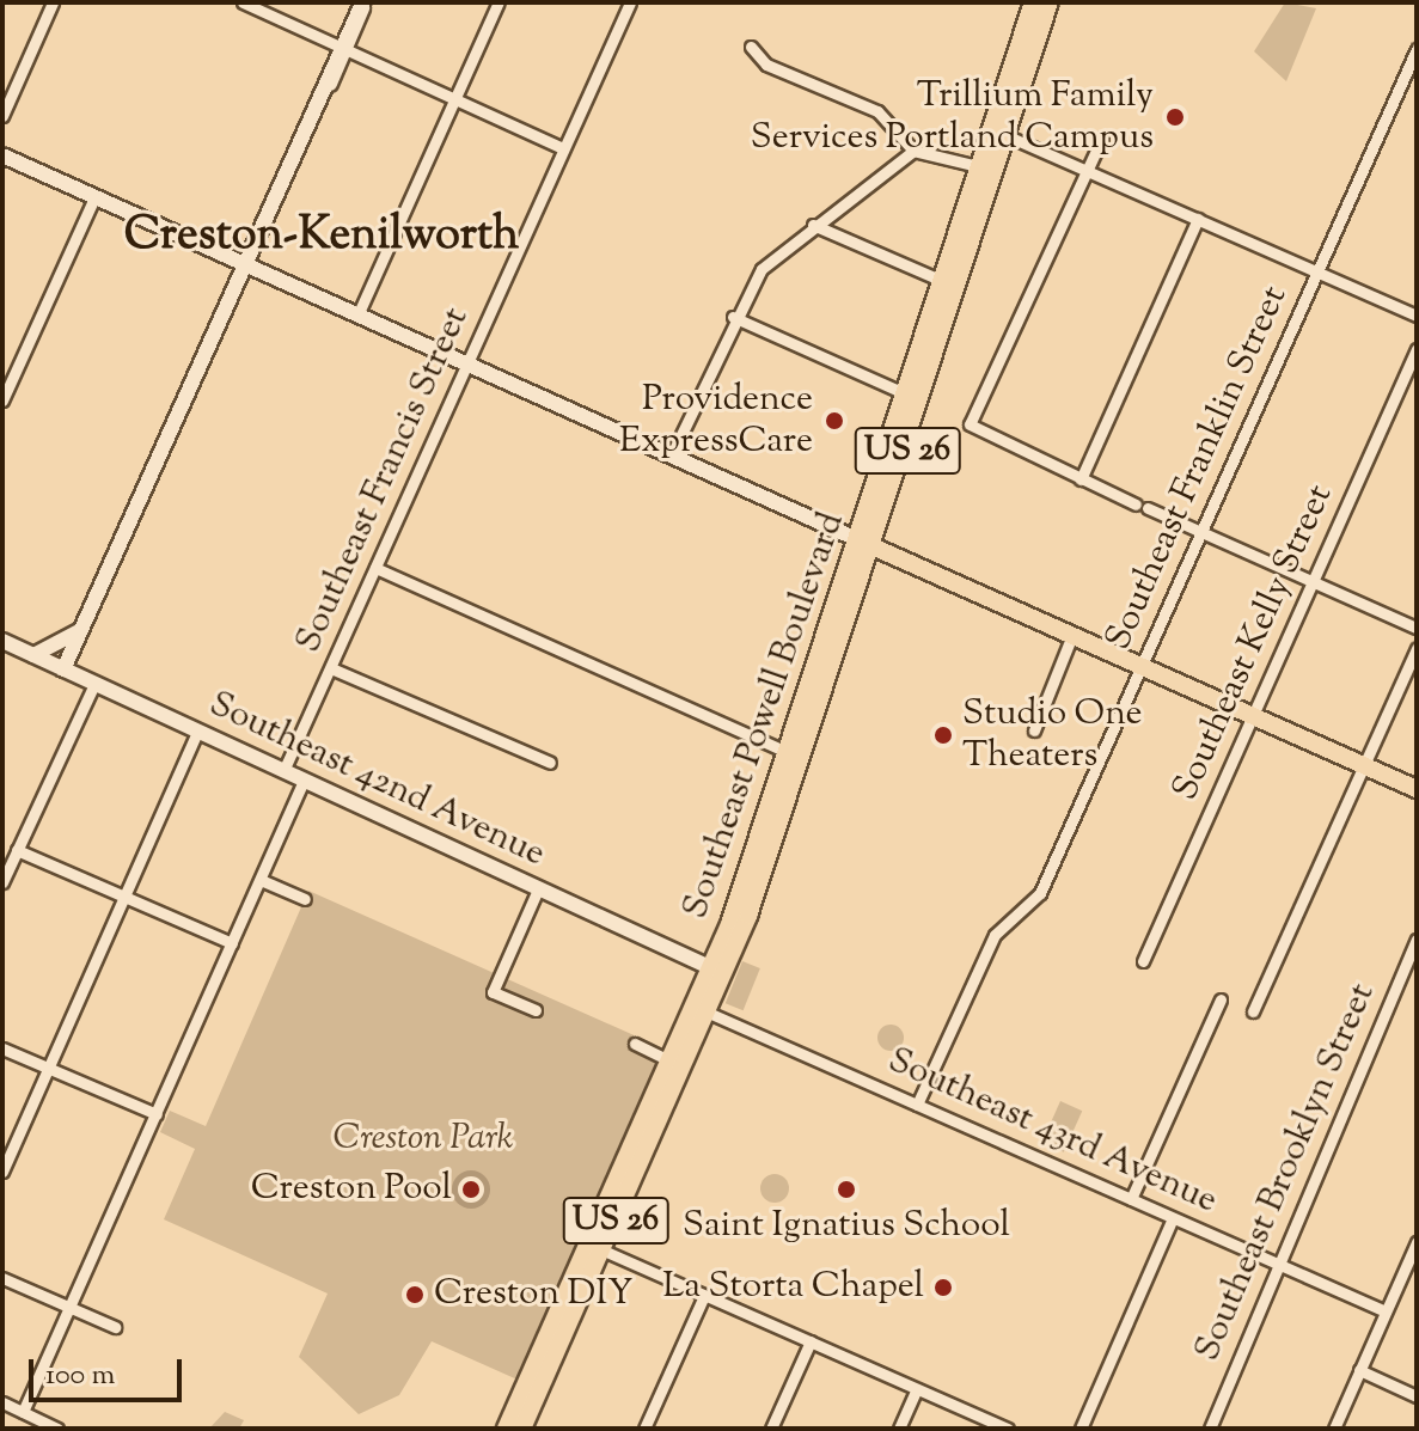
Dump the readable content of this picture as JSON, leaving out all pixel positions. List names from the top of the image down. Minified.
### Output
{"streets":{"main road":["US 26","Southeast Powell Boulevard"],"street":["Southeast Franklin Street","Southeast Francis Street","Southeast Kelly Street","Southeast 42nd Avenue","Southeast 43rd Avenue","Southeast Brooklyn Street"]},"crossings":[["Southeast Franklin Street","Southeast 43rd Avenue"],["Southeast Francis Street","Southeast 42nd Avenue"],["Southeast Powell Boulevard","Southeast 42nd Avenue"],["Southeast Powell Boulevard","Southeast 43rd Avenue"],["Southeast 43rd Avenue","Southeast Brooklyn Street"]],"districts":["Creston-Kenilworth"],"parks":["Creston Park"],"places":["Trillium Family Services Portland Campus","Providence ExpressCare","Studio One Theaters","Creston Pool","Saint Ignatius School","La Storta Chapel","Creston DIY"],"scale_bar":"100 m"}
